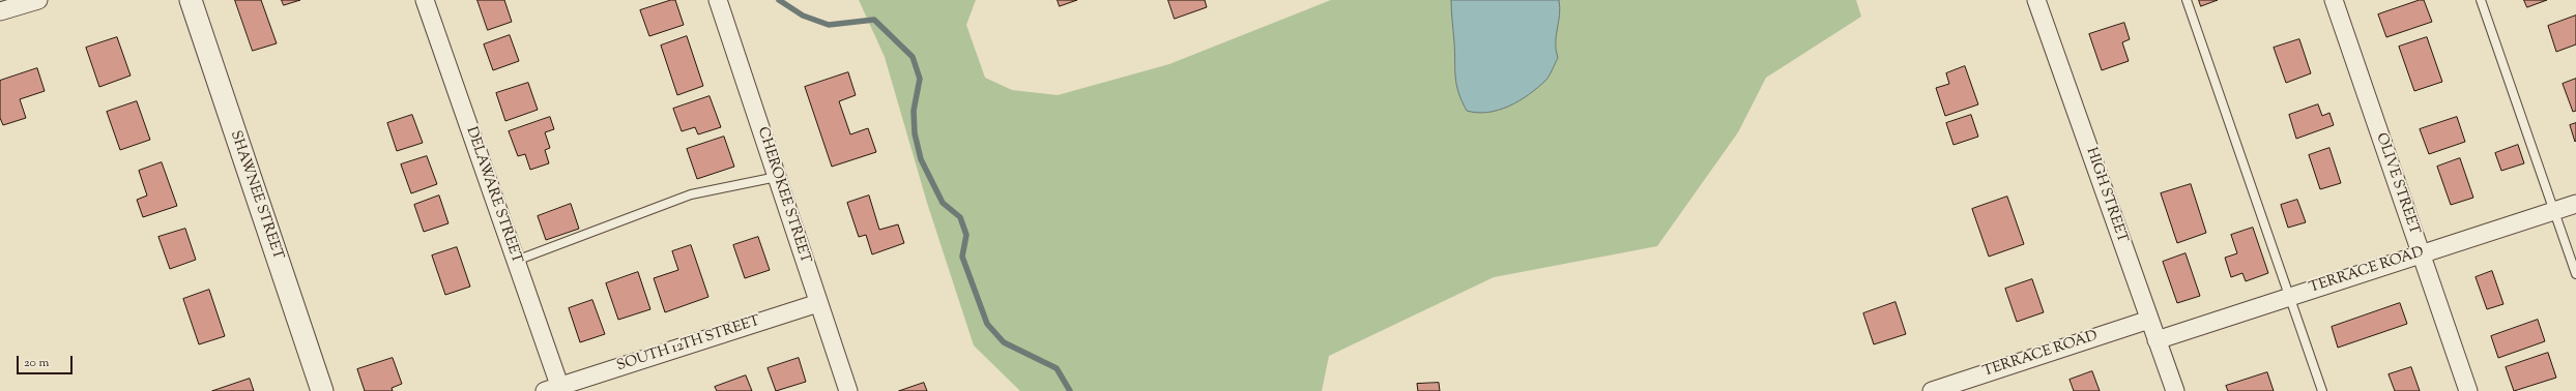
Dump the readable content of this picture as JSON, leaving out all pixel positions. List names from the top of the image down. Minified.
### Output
{"streets":{"street":["OLIVE STREET","SHAWNEE STREET","DELAWARE STREET","CHEROKEE STREET","HIGH STREET","TERRACE ROAD","SOUTH 12TH STREET"]},"crossings":[["OLIVE STREET","TERRACE ROAD"],["DELAWARE STREET","SOUTH 12TH STREET"],["CHEROKEE STREET","SOUTH 12TH STREET"],["HIGH STREET","TERRACE ROAD"]],"scale_bar":"20 m"}
